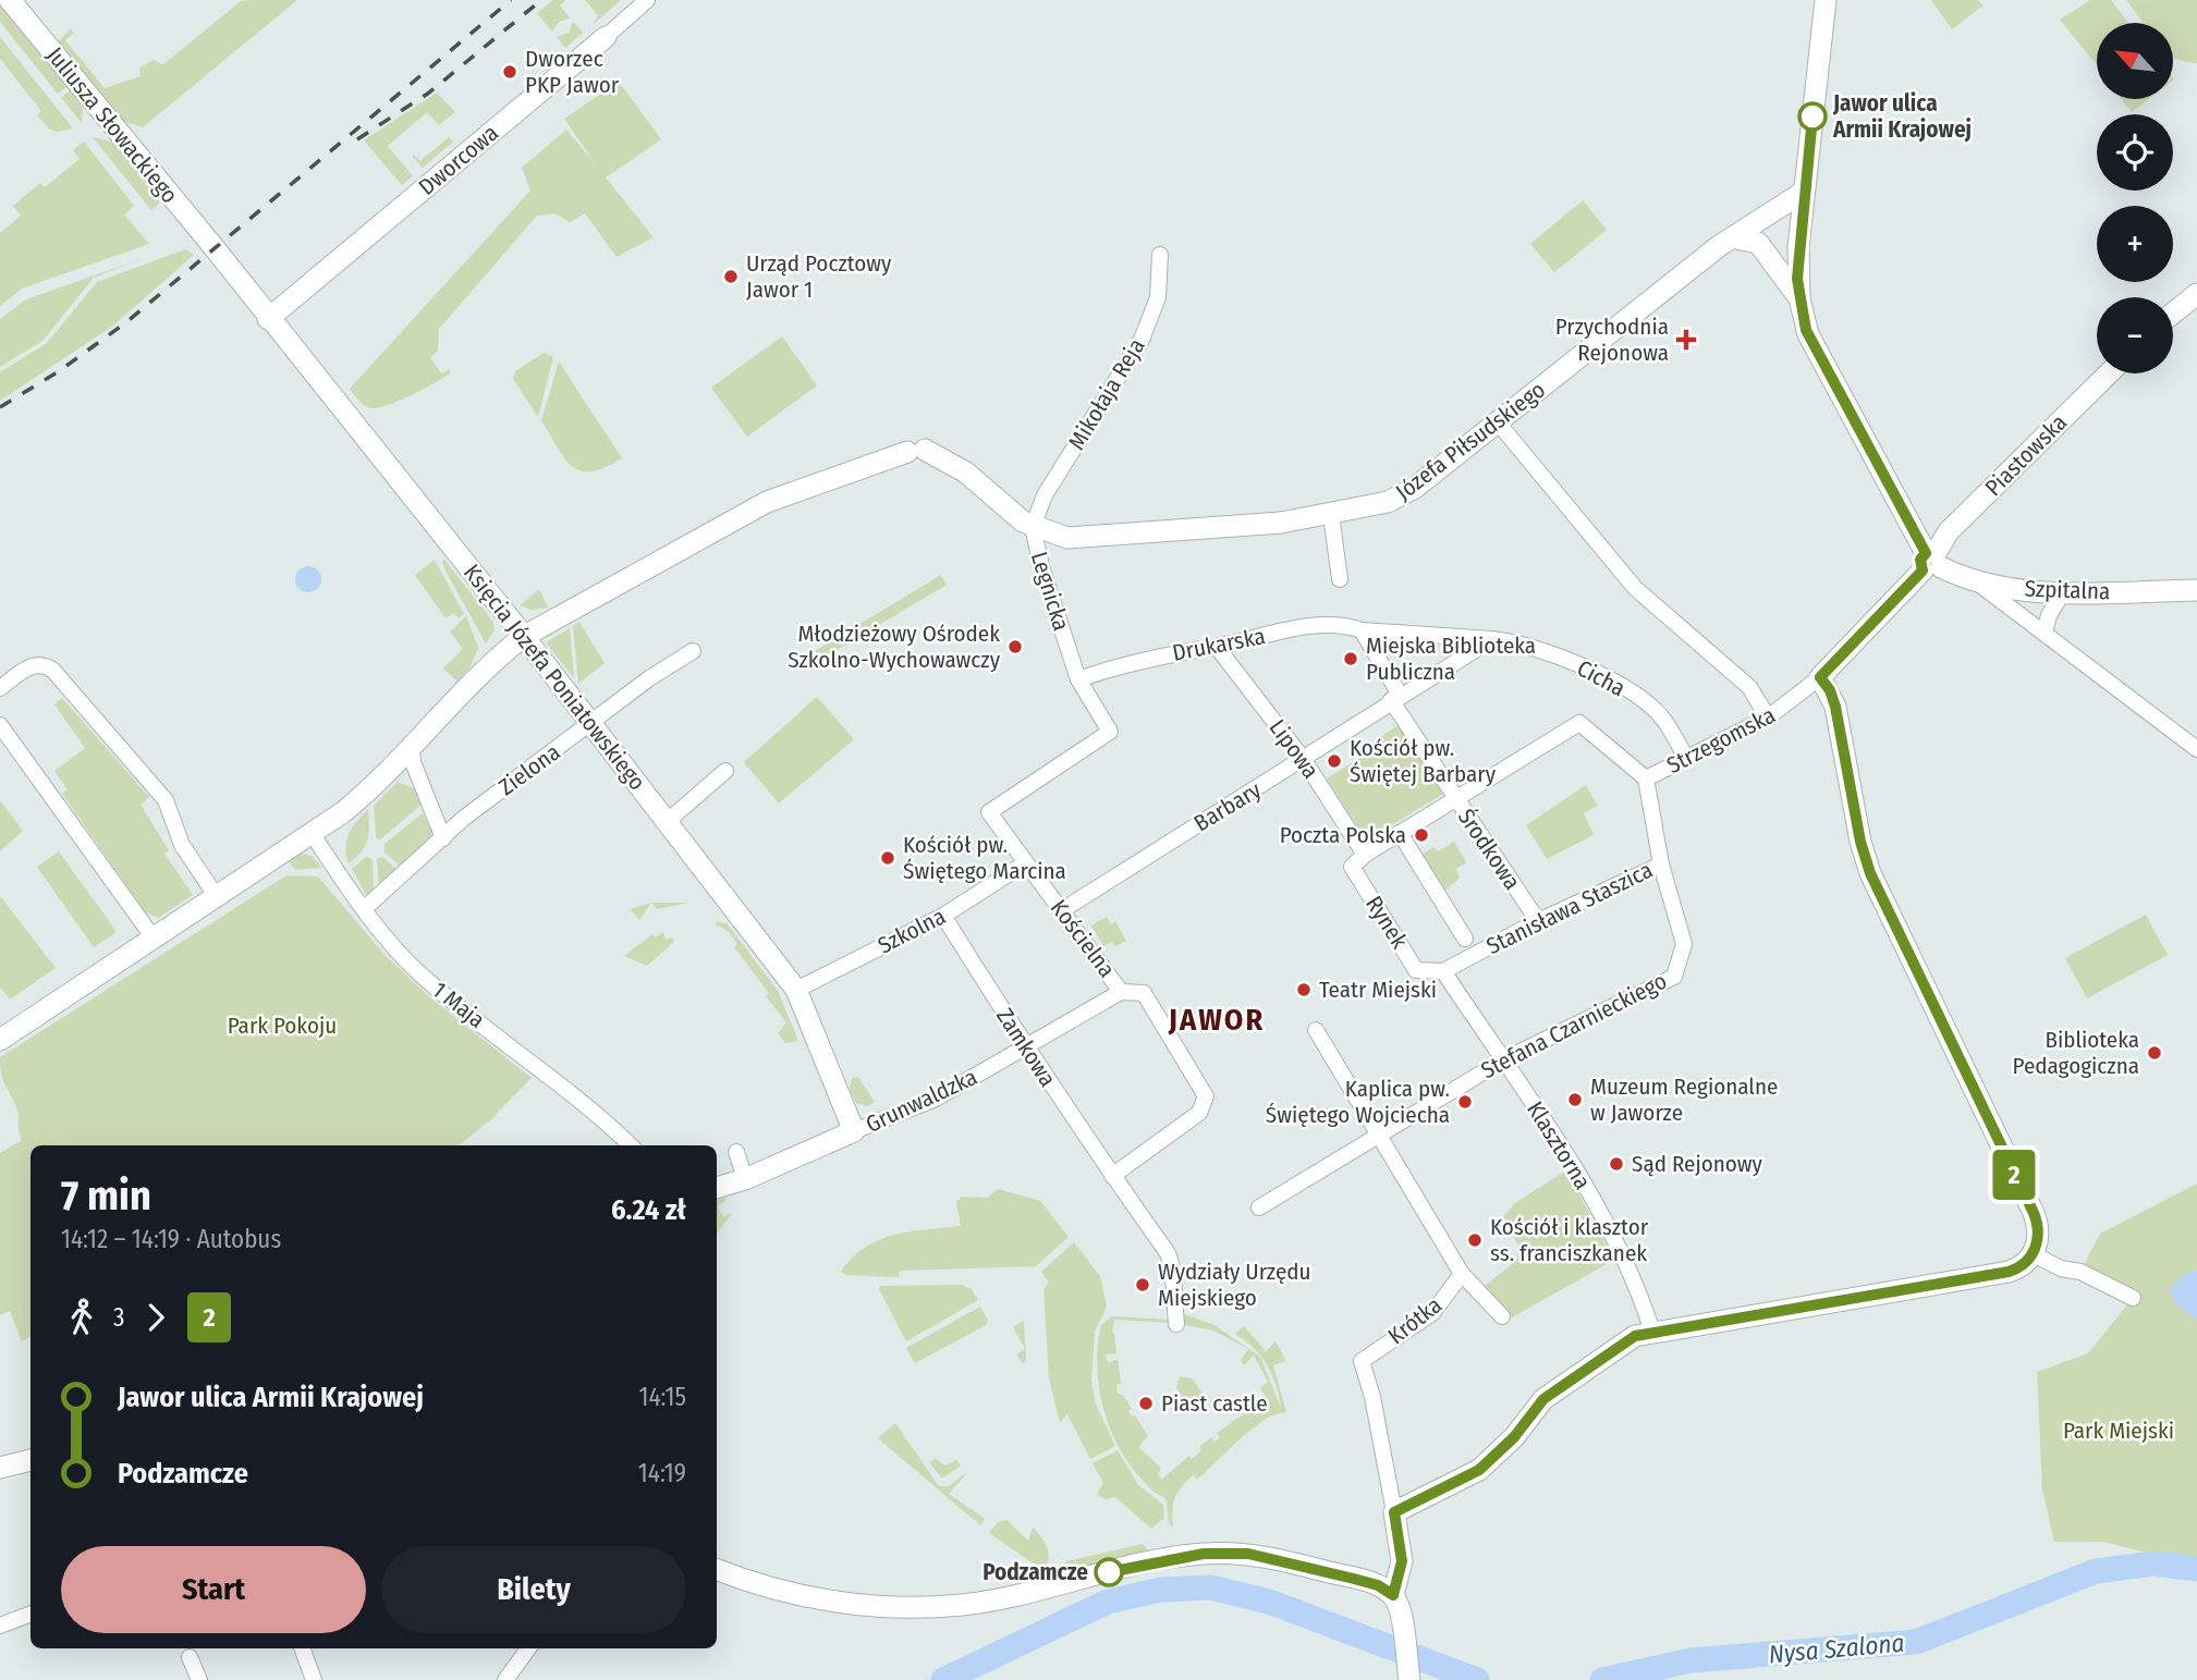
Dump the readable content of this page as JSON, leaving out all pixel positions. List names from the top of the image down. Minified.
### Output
{"streets":{"street":["Juliusza Słowackiego","Dworcowa","Mikołaja Reja","Józefa Piłsudskiego","Piastowska","Szpitalna","Legnicka","Drukarska","Księcia Józefa Poniatowskiego","Cicha","Strzegomska","Lipowa","Zielona","Barbary","Środkowa","Stanisława Staszica","Rynek","Szkolna","Kościelna","1 Maja","Stefana Czarnieckiego","Zamkowa","Grunwaldzka","Klasztorna","Krótka"]},"crossings":[["Juliusza Słowackiego","Księcia Józefa Poniatowskiego"],["Dworcowa","Księcia Józefa Poniatowskiego"],["Mikołaja Reja","Józefa Piłsudskiego"],["Mikołaja Reja","Legnicka"],["Józefa Piłsudskiego","Legnicka"],["Piastowska","Szpitalna"],["Piastowska","Strzegomska"],["Szpitalna","Strzegomska"],["Legnicka","Drukarska"],["Legnicka","Księcia Józefa Poniatowskiego"],["Legnicka","Kościelna"],["Drukarska","Cicha"],["Drukarska","Lipowa"],["Drukarska","Barbary"],["Drukarska","Środkowa"],["Księcia Józefa Poniatowskiego","Zielona"],["Księcia Józefa Poniatowskiego","Szkolna"],["Księcia Józefa Poniatowskiego","Grunwaldzka"],["Cicha","Strzegomska"],["Cicha","Barbary"],["Strzegomska","Stanisława Staszica"],["Lipowa","Barbary"],["Lipowa","Rynek"],["Zielona","1 Maja"],["Barbary","Środkowa"],["Barbary","Kościelna"],["Środkowa","Stanisława Staszica"],["Stanisława Staszica","Rynek"],["Stanisława Staszica","Stefana Czarnieckiego"],["Stanisława Staszica","Klasztorna"],["Rynek","Klasztorna"],["Szkolna","Kościelna"],["Szkolna","Zamkowa"],["Kościelna","Grunwaldzka"],["Stefana Czarnieckiego","Klasztorna"],["Zamkowa","Grunwaldzka"]],"districts":["JAWOR"],"water":["Nysa Szalona"],"parks":["Park Pokoju","Park Miejski"],"places":{"other":["Dworzec PKP Jawor","Jawor ulica Armii Krajowej","Urząd Pocztowy Jawor 1","Młodzieżowy Ośrodek Szkolno-Wychowawczy","Miejska Biblioteka Publiczna","Kościół pw. Świętej Barbary","Poczta Polska","Kościół pw. Świętego Marcina","Teatr Miejski","Biblioteka Pedagogiczna","Muzeum Regionalne w Jaworze","Kaplica pw. Świętego Wojciecha","Sąd Rejonowy","Kościół i klasztor ss. franciszkanek","Wydziały Urzędu Miejskiego","Piast castle","Podzamcze"],"health":["Przychodnia Rejonowa"]},"lines":["bus line 2"],"north":"top left","page":{"on_map":"2","map_buttons":["+","−"],"heading":["7 min","14:12 – 14:19 · Autobus","6.24 zł"],"legs":["3","2"],"list":[{"name":"Jawor ulica Armii Krajowej","value":"14:15"},{"name":"Podzamcze","value":"14:19"}],"buttons":["Start","Bilety"]}}
